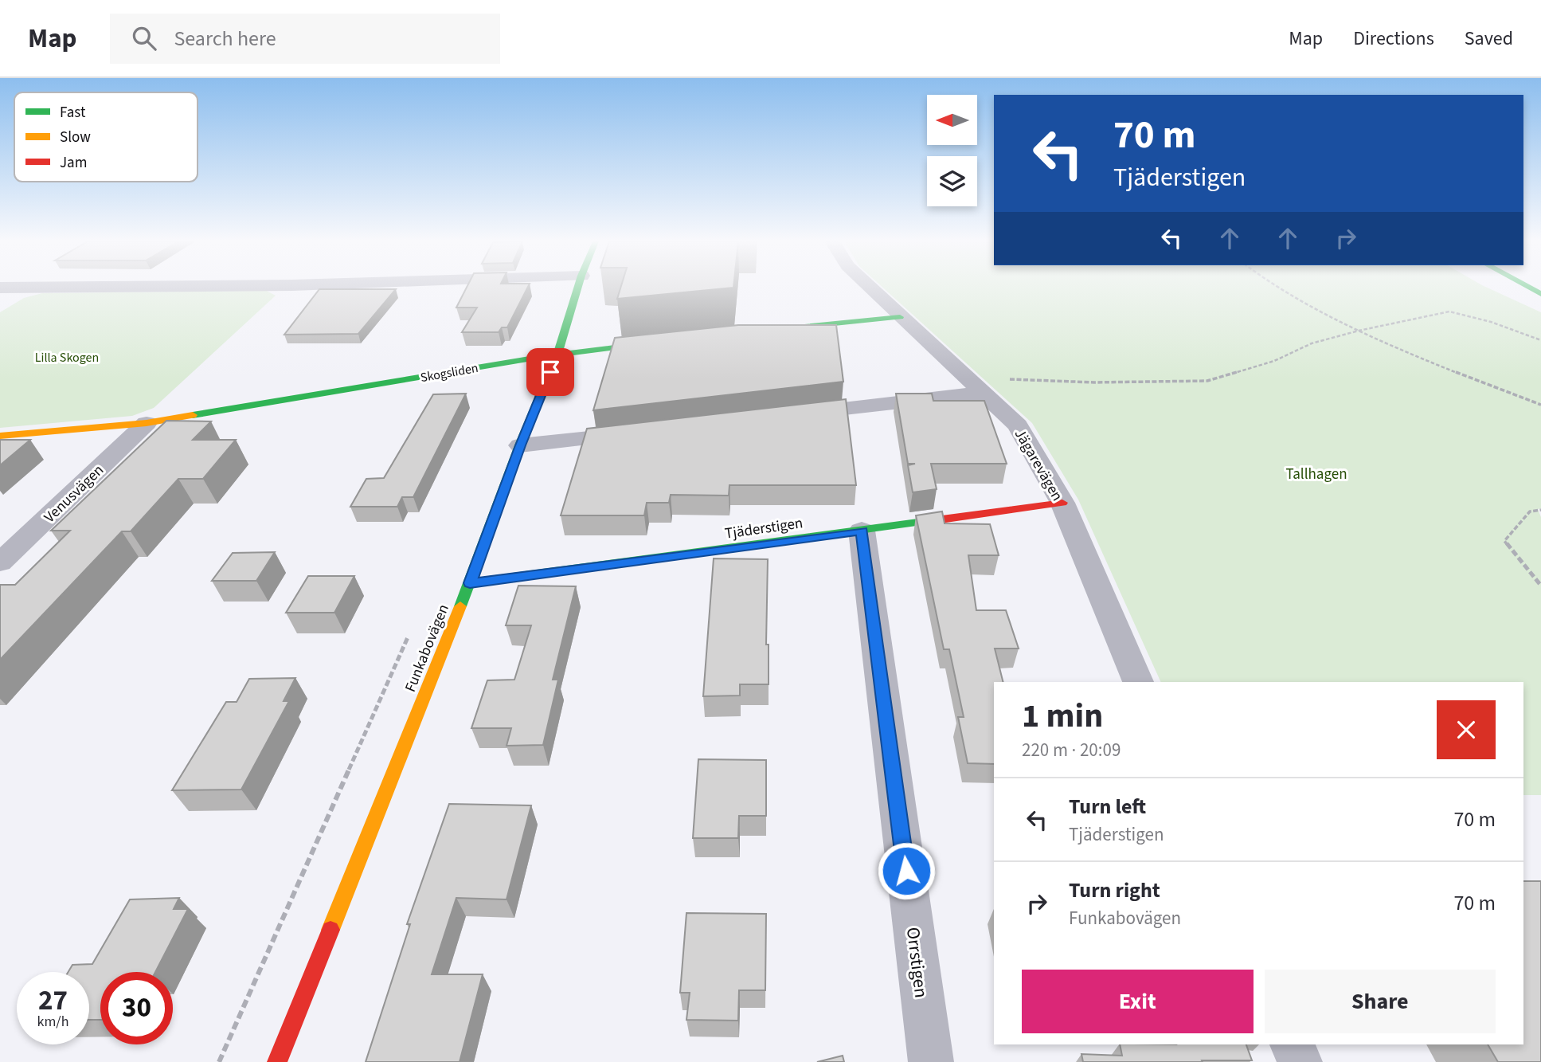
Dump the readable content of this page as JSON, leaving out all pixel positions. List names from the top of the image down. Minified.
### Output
{"streets":{"street":["Skogsliden","Jägarevägen","Venusvägen","Tjäderstigen","Funkabovägen","Orrstigen"]},"crossings":[["Skogsliden","Venusvägen"],["Skogsliden","Funkabovägen"],["Jägarevägen","Tjäderstigen"],["Tjäderstigen","Funkabovägen"],["Tjäderstigen","Orrstigen"]],"parks":["Lilla Skogen","Tallhagen"],"legend":["Fast","Slow","Jam"],"north":"left","page":{"header":"Map","search":"Search here","nav":["Map","Directions","Saved"],"turn":["70 m","Tjäderstigen"],"heading":["1 min","220 m · 20:09"],"list":[{"name":"Turn left","note":"Tjäderstigen","value":"70 m"},{"name":"Turn right","note":"Funkabovägen","value":"70 m"}],"buttons":["Exit","Share"],"speed":"27 km/h","limit":"30"}}
